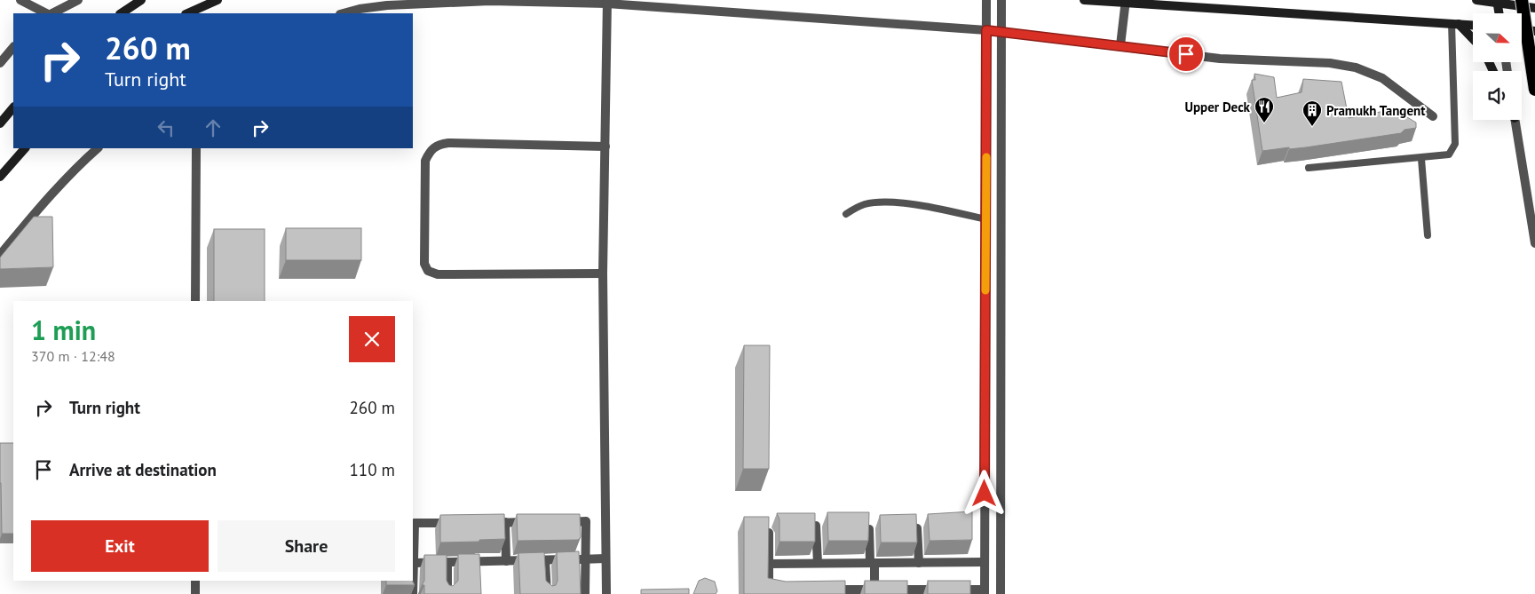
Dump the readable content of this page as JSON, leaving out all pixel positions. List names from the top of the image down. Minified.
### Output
{"places":{"restaurant":["Upper Deck"],"building":["Pramukh Tangent"]},"north":"right","page":{"turn":["260 m","Turn right"],"heading":["1 min","370 m · 12:48"],"list":[{"name":"Turn right","value":"260 m"},{"name":"Arrive at destination","value":"110 m"}],"buttons":["Exit","Share"]}}
